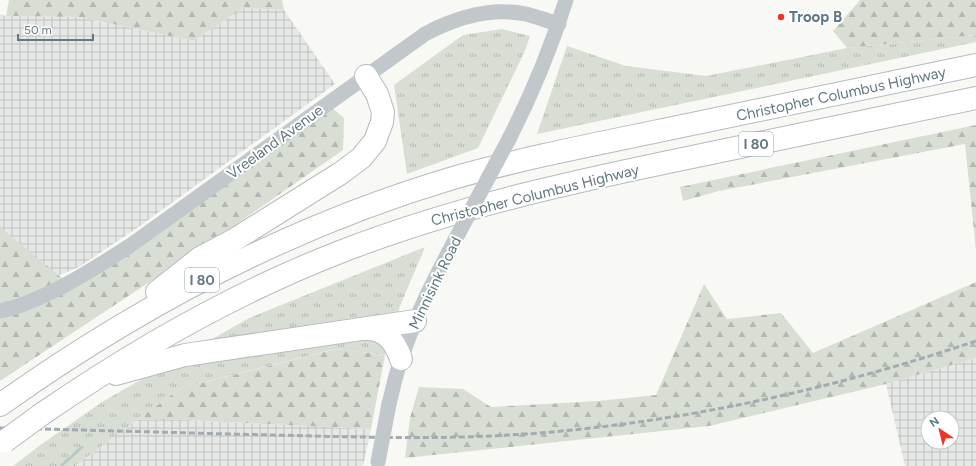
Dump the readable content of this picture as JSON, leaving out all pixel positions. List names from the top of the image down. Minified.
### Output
{"streets":{"highway":["Christopher Columbus Highway","I 80"],"street":["Vreeland Avenue","Minnisink Road"]},"crossings":[["Vreeland Avenue","Minnisink Road"]],"places":["Troop B"],"scale_bar":"50 m","north":"top left"}
